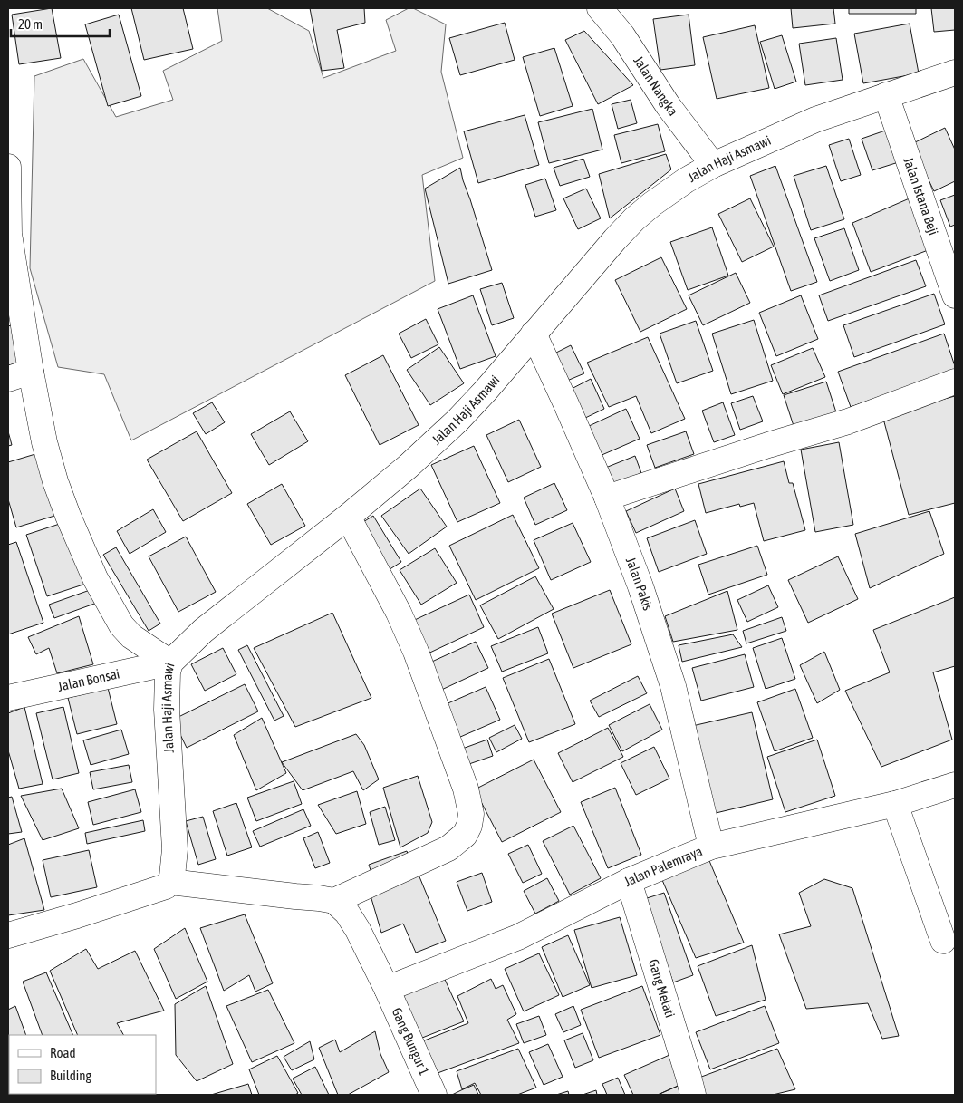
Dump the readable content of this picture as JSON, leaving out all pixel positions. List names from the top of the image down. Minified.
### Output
{"streets":{"street":["Jalan Nangka","Jalan Haji Asmawi","Jalan Istana Beji","Jalan Pakis","Jalan Bonsai","Jalan Palemraya","Gang Melati","Gang Bungur 1"]},"crossings":[["Jalan Nangka","Jalan Haji Asmawi"],["Jalan Haji Asmawi","Jalan Istana Beji"],["Jalan Haji Asmawi","Jalan Pakis"],["Jalan Haji Asmawi","Jalan Bonsai"],["Jalan Pakis","Jalan Palemraya"],["Jalan Palemraya","Gang Melati"],["Jalan Palemraya","Gang Bungur 1"]],"legend":["Road","Building"],"scale_bar":"20 m"}
